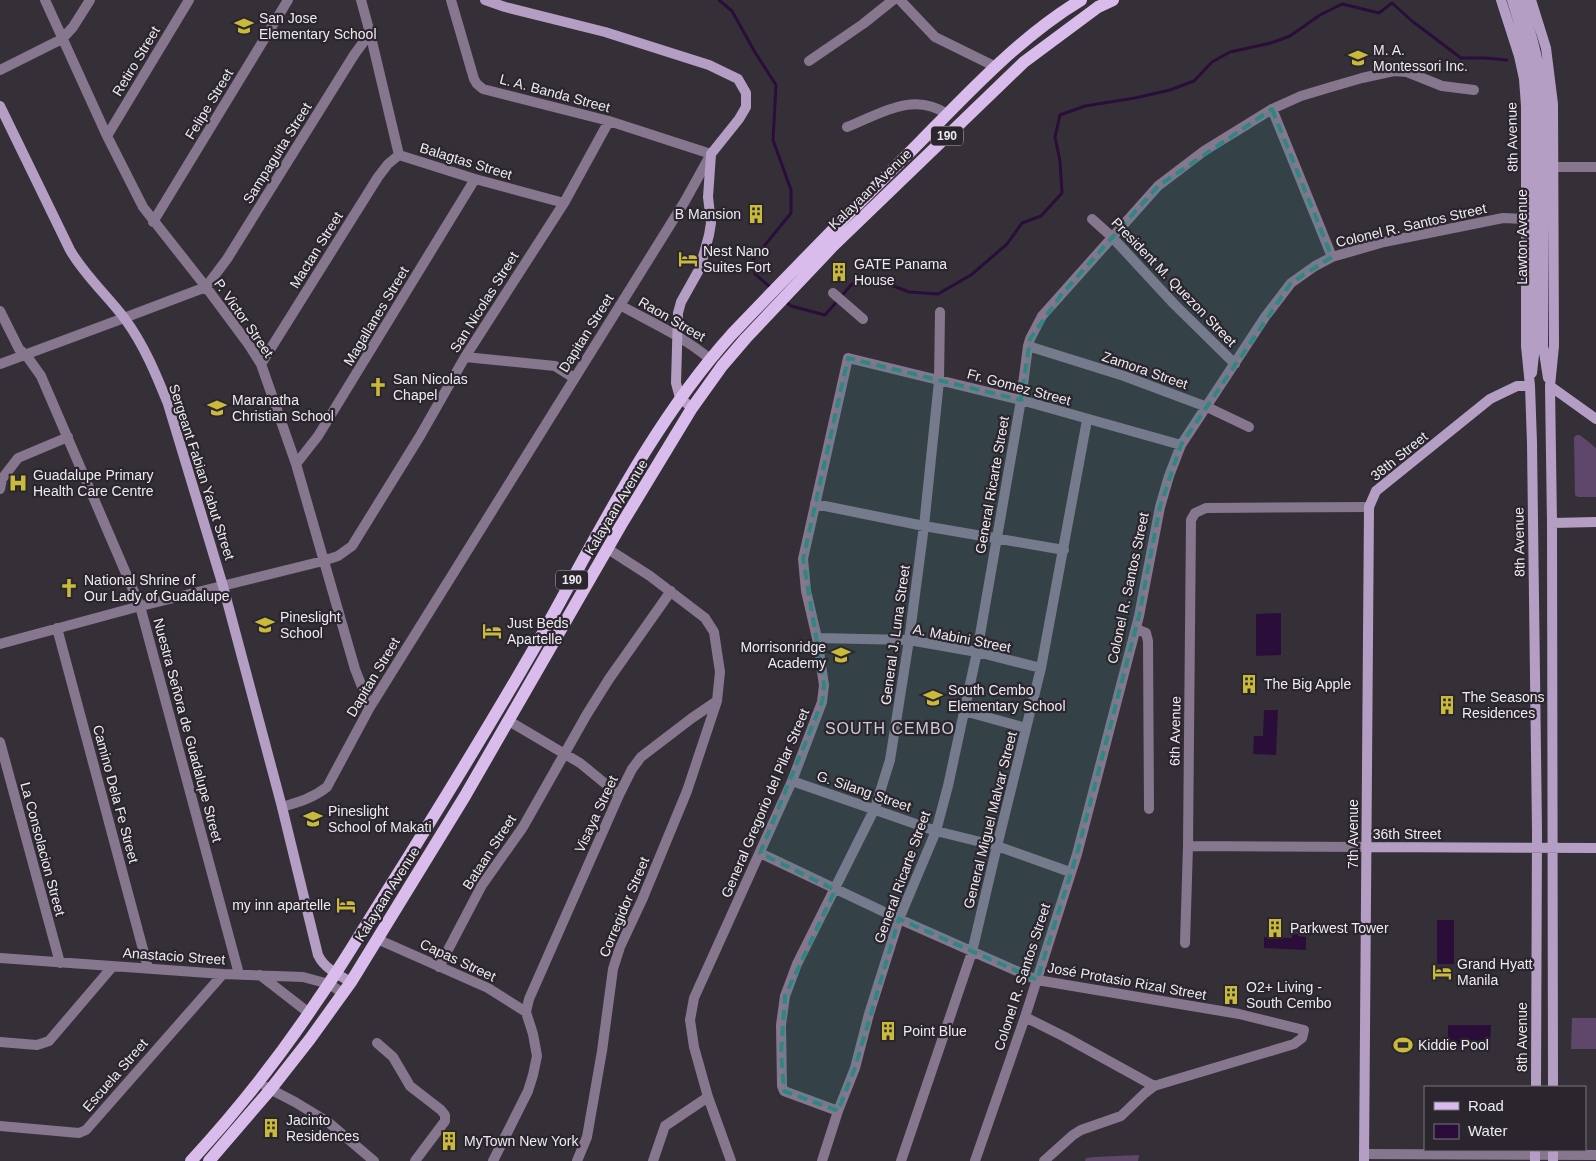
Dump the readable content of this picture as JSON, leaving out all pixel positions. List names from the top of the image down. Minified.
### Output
{"streets":{"main road":["190","Kalayaan Avenue"],"street":["Retiro Street","L. A. Banda Street","Felipe Street","8th Avenue","Sampaguita Street","Balagtas Street","Colonel R. Santos Street","Lawton Avenue","Mactan Street","President M. Quezon Street","San Nicolas Street","Magallanes Street","P. Victor Street","Raon Street","Dapitan Street","Zamora Street","Fr. Gomez Street","38th Street","Sergeant Fabian Yabut Street","General Ricarte Street","General J. Luna Street","A. Mabini Street","Nuestra Señora de Guadalupe Street","6th Avenue","G. Silang Street","Camino Dela Fe Street","General Gregorio del Pilar Street","Visaya Street","General Miguel Malvar Street","7th Avenue","36th Street","La Consolacion Street","Bataan Street","Corregidor Street","Anastacio Street","Capas Street","José Protasio Rizal Street","Escuela Street"]},"crossings":[["Retiro Street","P. Victor Street"],["L. A. Banda Street","San Nicolas Street"],["L. A. Banda Street","Dapitan Street"],["Felipe Street","P. Victor Street"],["8th Avenue","Colonel R. Santos Street"],["8th Avenue","Lawton Avenue"],["8th Avenue","38th Street"],["8th Avenue","36th Street"],["Sampaguita Street","Balagtas Street"],["Sampaguita Street","P. Victor Street"],["Balagtas Street","Mactan Street"],["Balagtas Street","San Nicolas Street"],["Balagtas Street","Magallanes Street"],["Kalayaan Avenue","Raon Street"],["Kalayaan Avenue","Sergeant Fabian Yabut Street"],["Kalayaan Avenue","Anastacio Street"],["Kalayaan Avenue","Capas Street"],["Colonel R. Santos Street","President M. Quezon Street"],["Colonel R. Santos Street","Zamora Street"],["Colonel R. Santos Street","Fr. Gomez Street"],["Colonel R. Santos Street","G. Silang Street"],["Colonel R. Santos Street","José Protasio Rizal Street"],["Lawton Avenue","38th Street"],["Mactan Street","P. Victor Street"],["President M. Quezon Street","General Ricarte Street"],["San Nicolas Street","P. Victor Street"],["San Nicolas Street","Sergeant Fabian Yabut Street"],["San Nicolas Street","Nuestra Señora de Guadalupe Street"],["San Nicolas Street","Camino Dela Fe Street"],["Magallanes Street","P. Victor Street"],["P. Victor Street","Dapitan Street"],["Raon Street","Dapitan Street"],["Dapitan Street","Sergeant Fabian Yabut Street"],["Zamora Street","General Ricarte Street"],["Fr. Gomez Street","General Ricarte Street"],["Fr. Gomez Street","General J. Luna Street"],["Fr. Gomez Street","General Gregorio del Pilar Street"],["Fr. Gomez Street","General Miguel Malvar Street"],["38th Street","6th Avenue"],["38th Street","7th Avenue"],["Sergeant Fabian Yabut Street","Anastacio Street"],["General Ricarte Street","General J. Luna Street"],["General Ricarte Street","A. Mabini Street"],["General Ricarte Street","G. Silang Street"],["General Ricarte Street","José Protasio Rizal Street"],["General J. Luna Street","A. Mabini Street"],["General J. Luna Street","G. Silang Street"],["General J. Luna Street","José Protasio Rizal Street"],["A. Mabini Street","General Gregorio del Pilar Street"],["A. Mabini Street","General Miguel Malvar Street"],["Nuestra Señora de Guadalupe Street","Anastacio Street"],["6th Avenue","7th Avenue"],["6th Avenue","36th Street"],["G. Silang Street","General Gregorio del Pilar Street"],["G. Silang Street","General Miguel Malvar Street"],["Camino Dela Fe Street","Anastacio Street"],["General Gregorio del Pilar Street","José Protasio Rizal Street"],["Visaya Street","Corregidor Street"],["Visaya Street","Capas Street"],["General Miguel Malvar Street","José Protasio Rizal Street"],["7th Avenue","36th Street"],["La Consolacion Street","Anastacio Street"],["Bataan Street","Capas Street"],["Anastacio Street","Escuela Street"]],"districts":["SOUTH CEMBO"],"places":{"school or university":["San Jose Elementary School","M. A. Montessori Inc.","Maranatha Christian School","Pineslight School","Morrisonridge Academy","South Cembo Elementary School","Pineslight School of Makati"],"building":["B Mansion","GATE Panama House","The Big Apple","The Seasons Residences","Parkwest Tower","O2+ Living - South Cembo","Point Blue","Jacinto Residences","MyTown New York"],"hotel":["Nest Nano Suites Fort","Just Beds Apartelle","my inn apartelle","Grand Hyatt Manila"],"church":["San Nicolas Chapel","National Shrine of Our Lady of Guadalupe"],"hospital":["Guadalupe Primary Health Care Centre"],"sports":["Kiddie Pool"]},"legend":["Road","Water"]}
